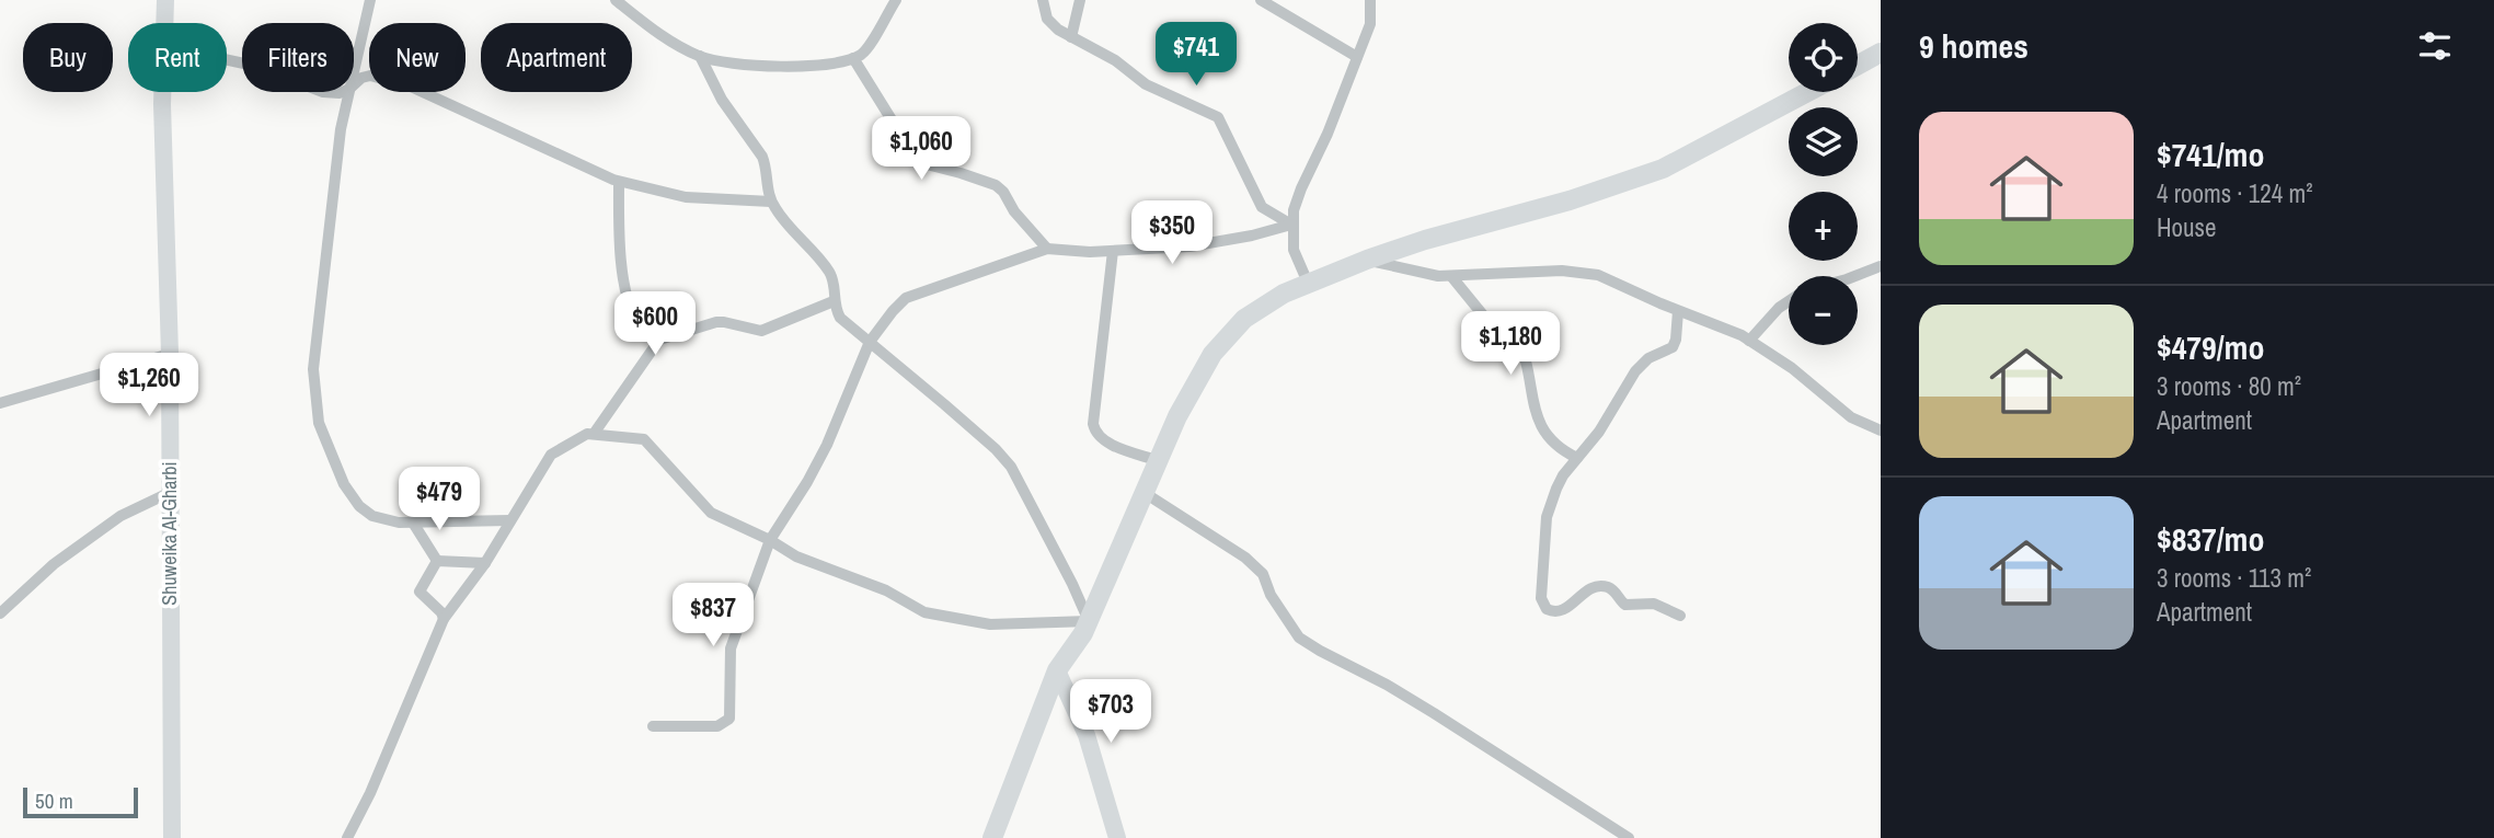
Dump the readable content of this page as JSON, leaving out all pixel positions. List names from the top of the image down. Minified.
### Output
{"streets":{"street":["Shuweika Al-Gharbi"]},"scale_bar":"50 m","page":{"heading":"9 homes","price":["$741","$1,060","$350","$600","$1,180","$1,260","$479","$837","$703"],"map_buttons":["+","−"],"chip":["Buy","Rent","Filters","New","Apartment"],"list":[{"name":"$741/mo","note":"4 rooms · 124 m² · House"},{"name":"$479/mo","note":"3 rooms · 80 m² · Apartment"},{"name":"$837/mo","note":"3 rooms · 113 m² · Apartment"}],"scale":"50 m"}}
